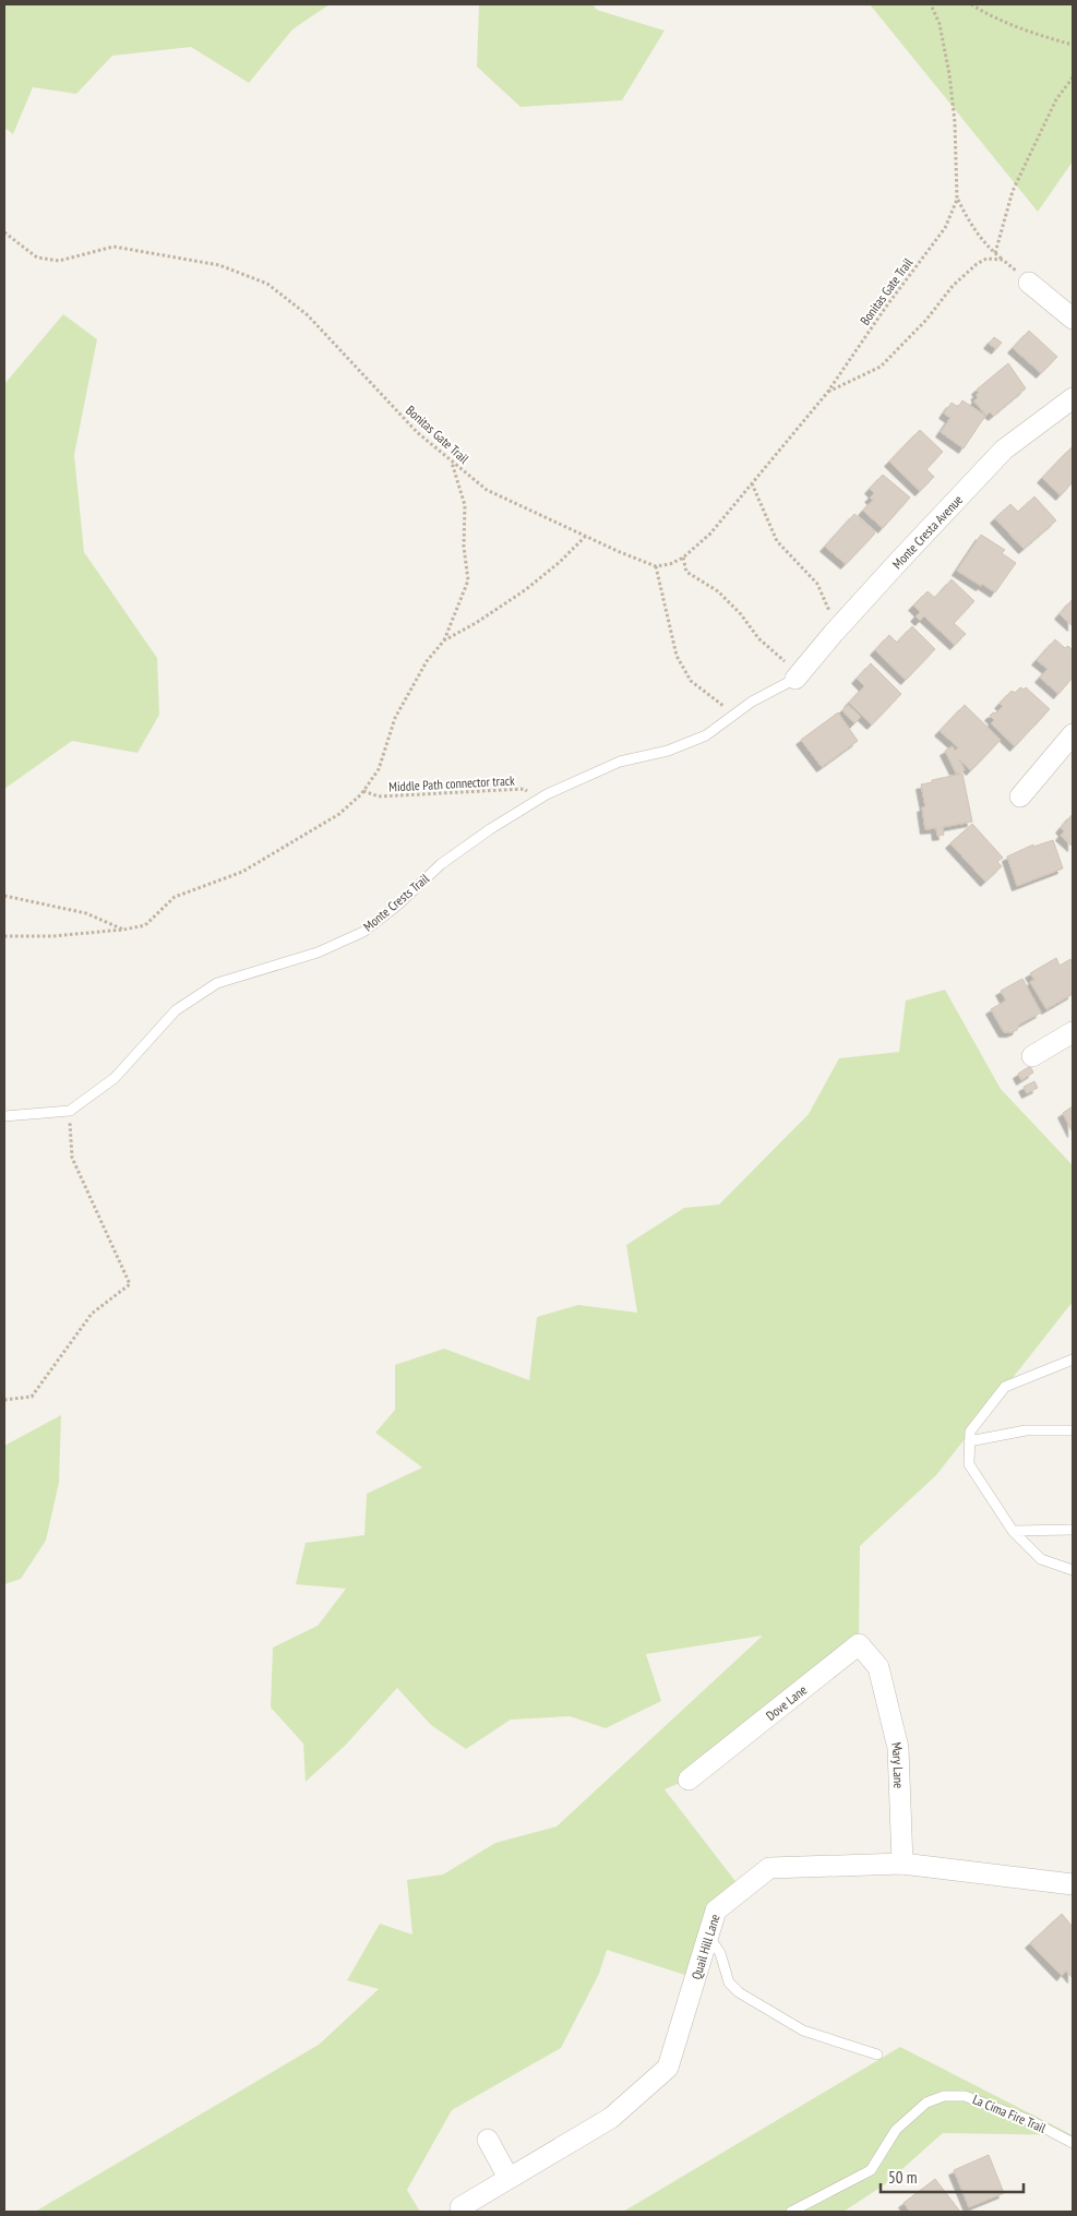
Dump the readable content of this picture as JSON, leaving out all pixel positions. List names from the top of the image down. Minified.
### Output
{"streets":{"street":["Monte Cresta Avenue","Dove Lane","Mary Lane","Quail Hill Lane"],"lane":["Monte Crests Trail","La Cima Fire Trail"],"path":["Bonitas Gate Trail","Middle Path connector track"]},"crossings":[["Monte Cresta Avenue","Monte Crests Trail"],["Middle Path connector track","Monte Crests Trail"],["Dove Lane","Mary Lane"],["Mary Lane","Quail Hill Lane"]],"scale_bar":"50 m"}
